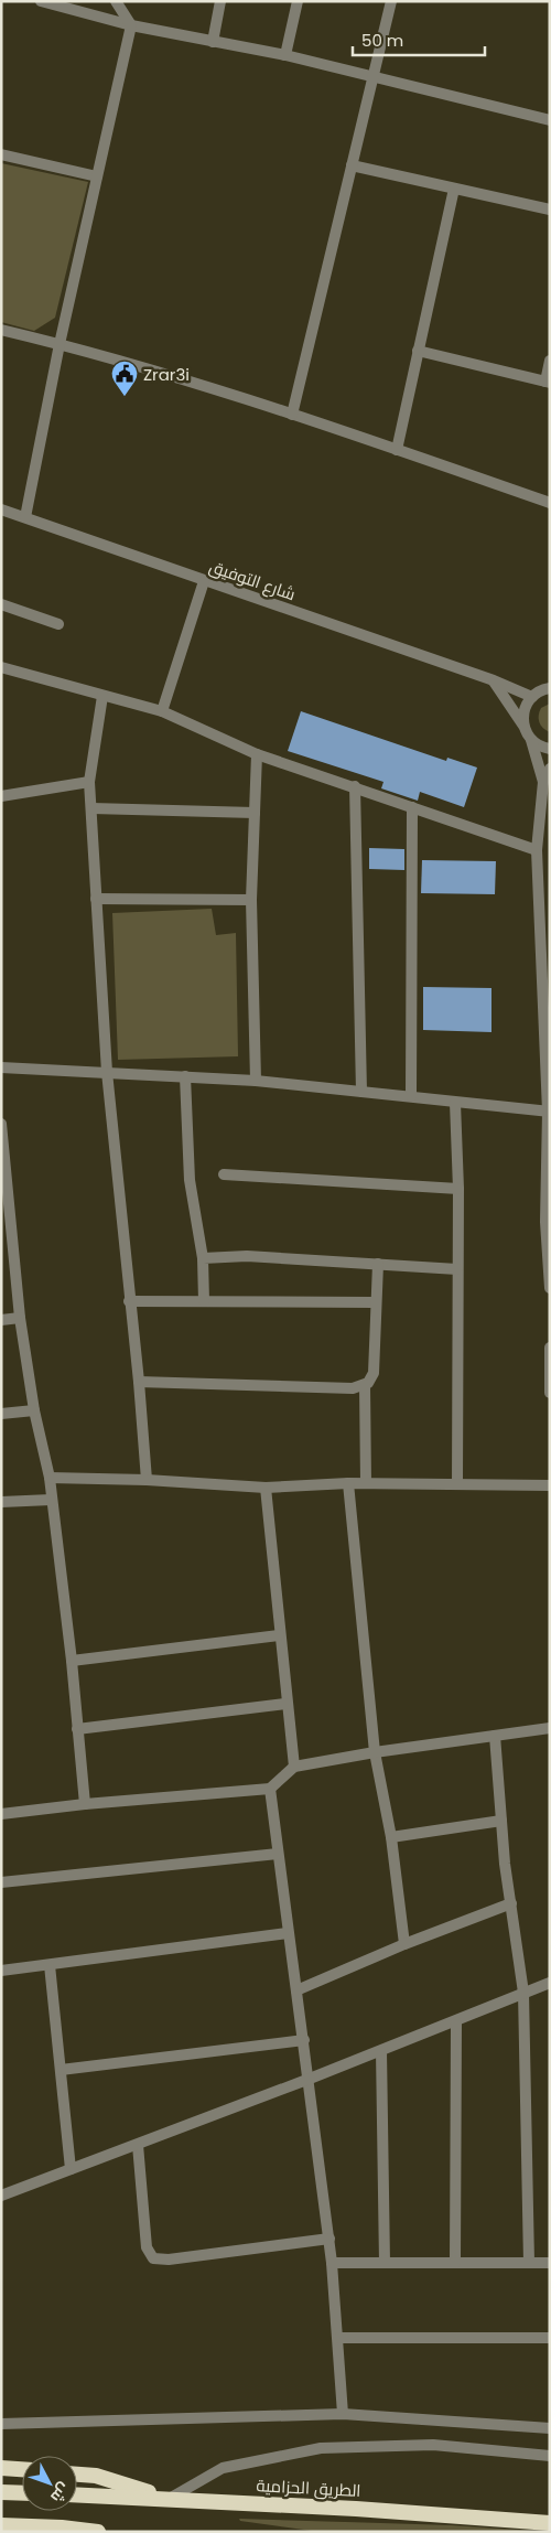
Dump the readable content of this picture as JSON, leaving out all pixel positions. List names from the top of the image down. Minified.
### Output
{"streets":{"highway":["الطريق الحزامية"],"street":["شارع التوفيق"]},"places":{"public building":["Zrar3i"]},"scale_bar":"50 m","north":"bottom right"}
